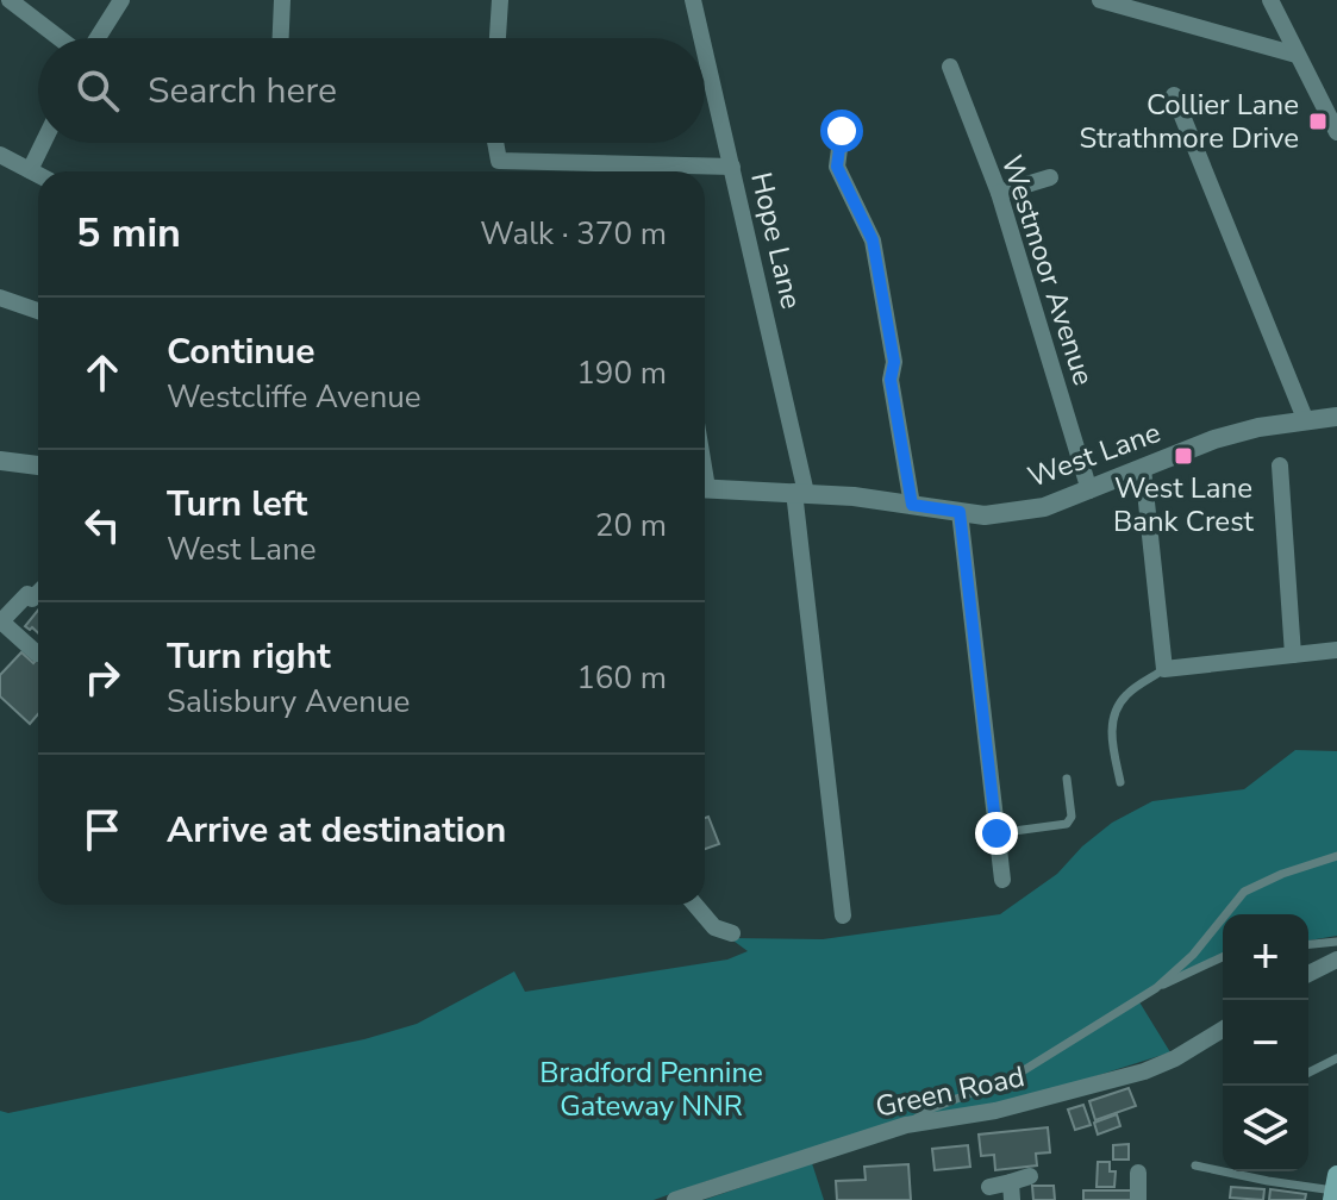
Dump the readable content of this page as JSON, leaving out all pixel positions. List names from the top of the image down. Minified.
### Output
{"streets":{"street":["Hope Lane","Westmoor Avenue","West Lane","Green Road"]},"crossings":[["Hope Lane","West Lane"],["Westmoor Avenue","West Lane"]],"parks":["Bradford Pennine Gateway NNR"],"places":{"transit":["Collier Lane Strathmore Drive","West Lane Bank Crest"]},"page":{"search":"Search here","heading":["5 min","Walk · 370 m"],"list":[["Continue","Westcliffe Avenue","190 m"],["Turn left","West Lane","20 m"],["Turn right","Salisbury Avenue","160 m"],"Arrive at destination"],"map_buttons":["+","−"]}}
